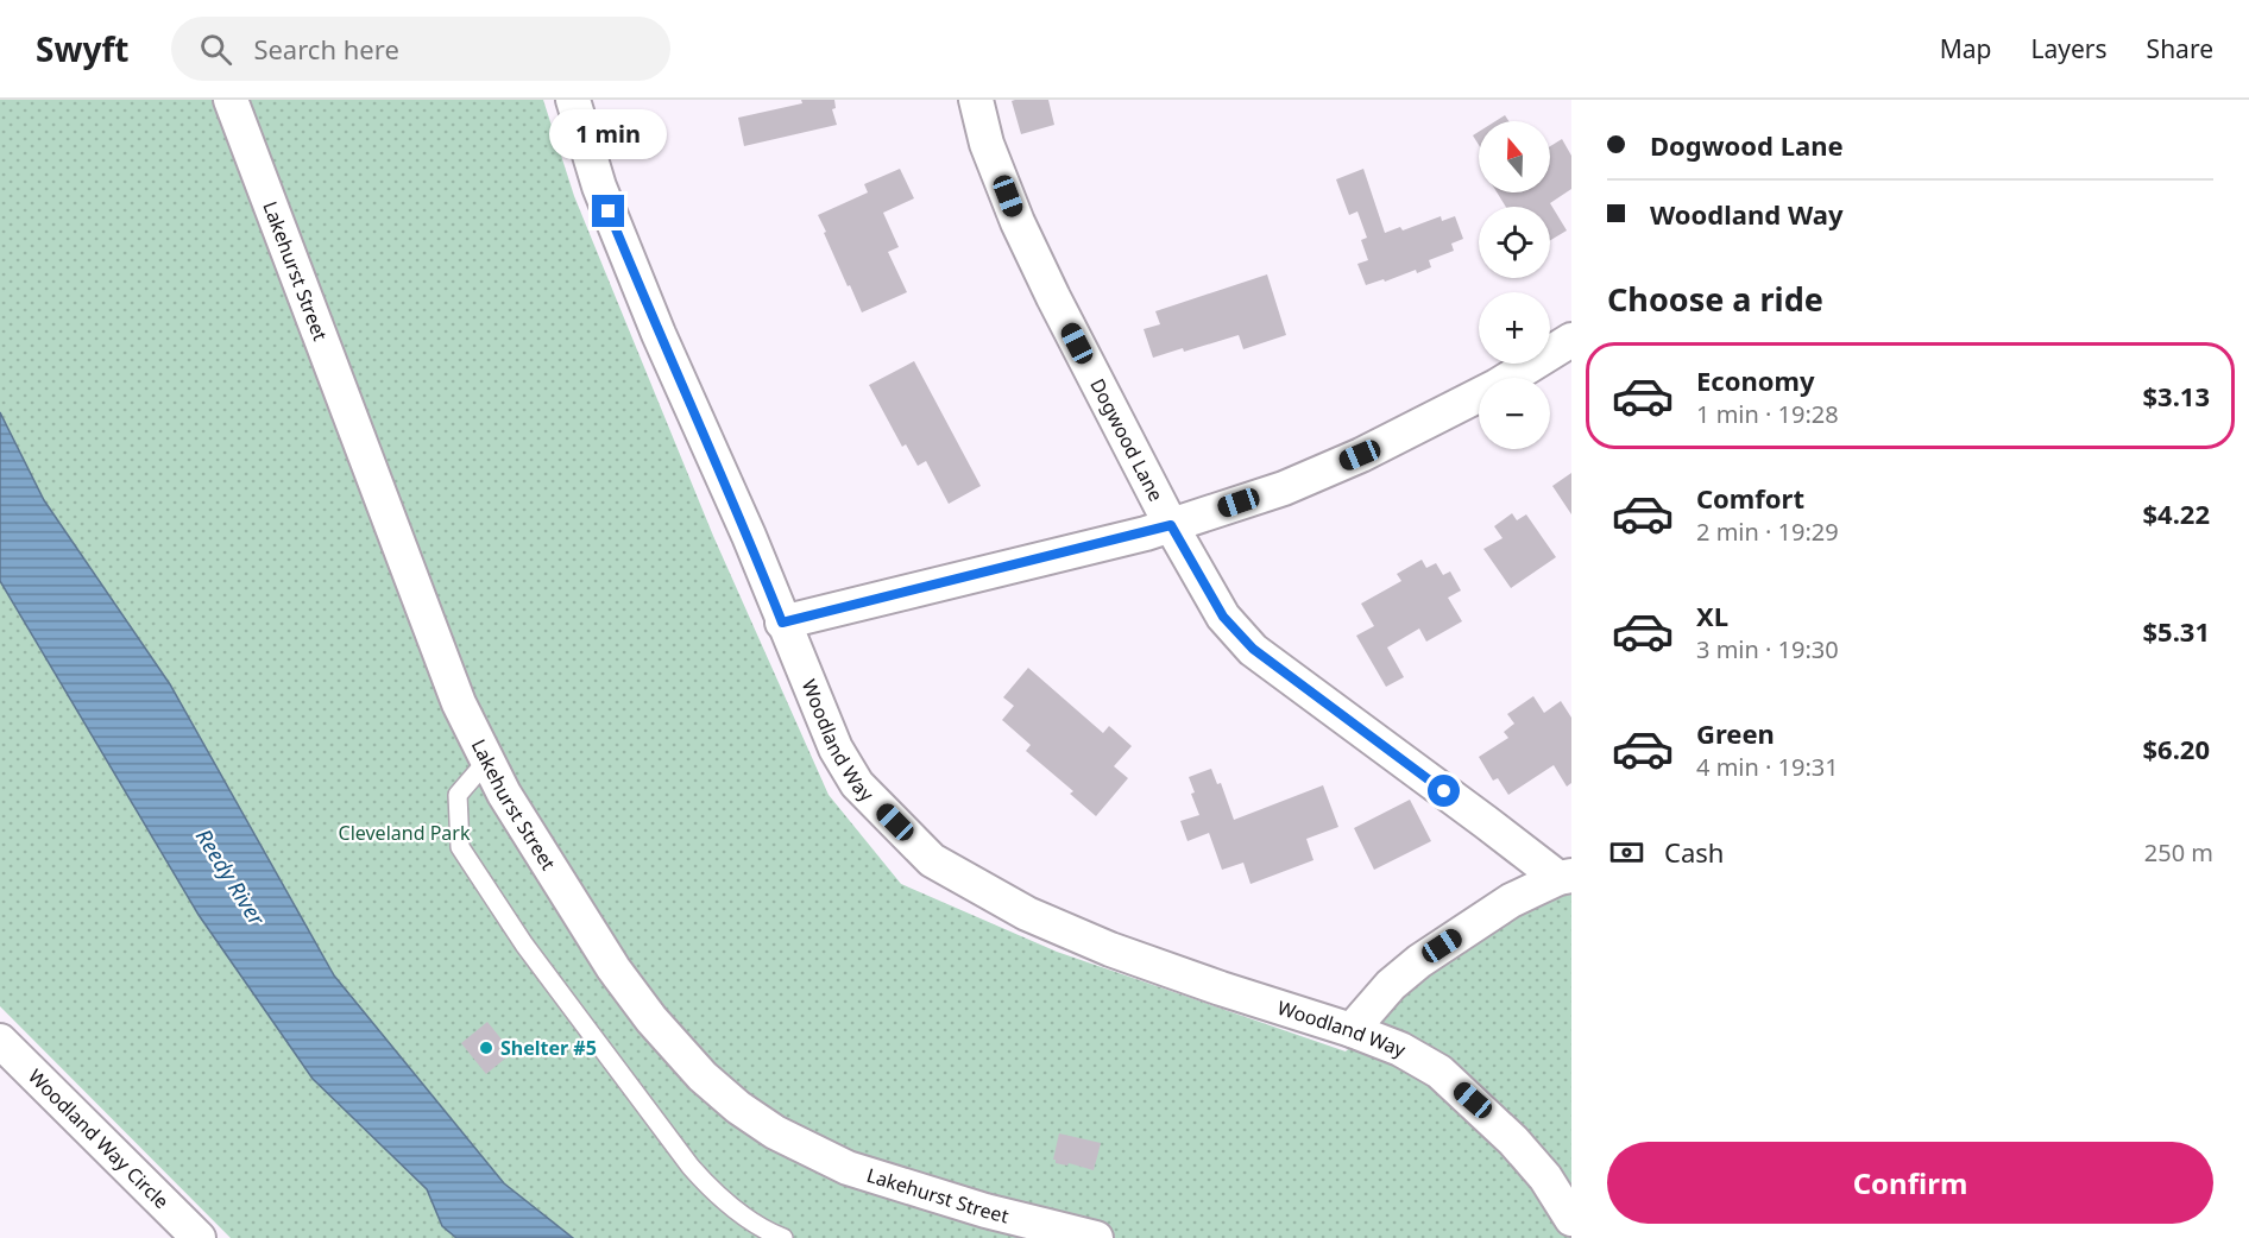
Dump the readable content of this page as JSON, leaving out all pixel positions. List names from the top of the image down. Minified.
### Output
{"streets":{"street":["Lakehurst Street","Dogwood Lane","Woodland Way","Woodland Way Circle"]},"water":["Reedy River"],"parks":["Cleveland Park"],"places":["Shelter #5"],"north":"top","page":{"header":"Swyft","search":"Search here","nav":["Map","Layers","Share"],"banner":["Dogwood Lane","Woodland Way"],"bubble":"1 min","map_buttons":["+","−"],"heading":"Choose a ride","list":[{"name":"Economy","note":"1 min · 19:28","value":"$3.13"},{"name":"Comfort","note":"2 min · 19:29","value":"$4.22"},{"name":"XL","note":"3 min · 19:30","value":"$5.31"},{"name":"Green","note":"4 min · 19:31","value":"$6.20"}],"pay":["Cash","250 m"],"buttons":"Confirm"}}
